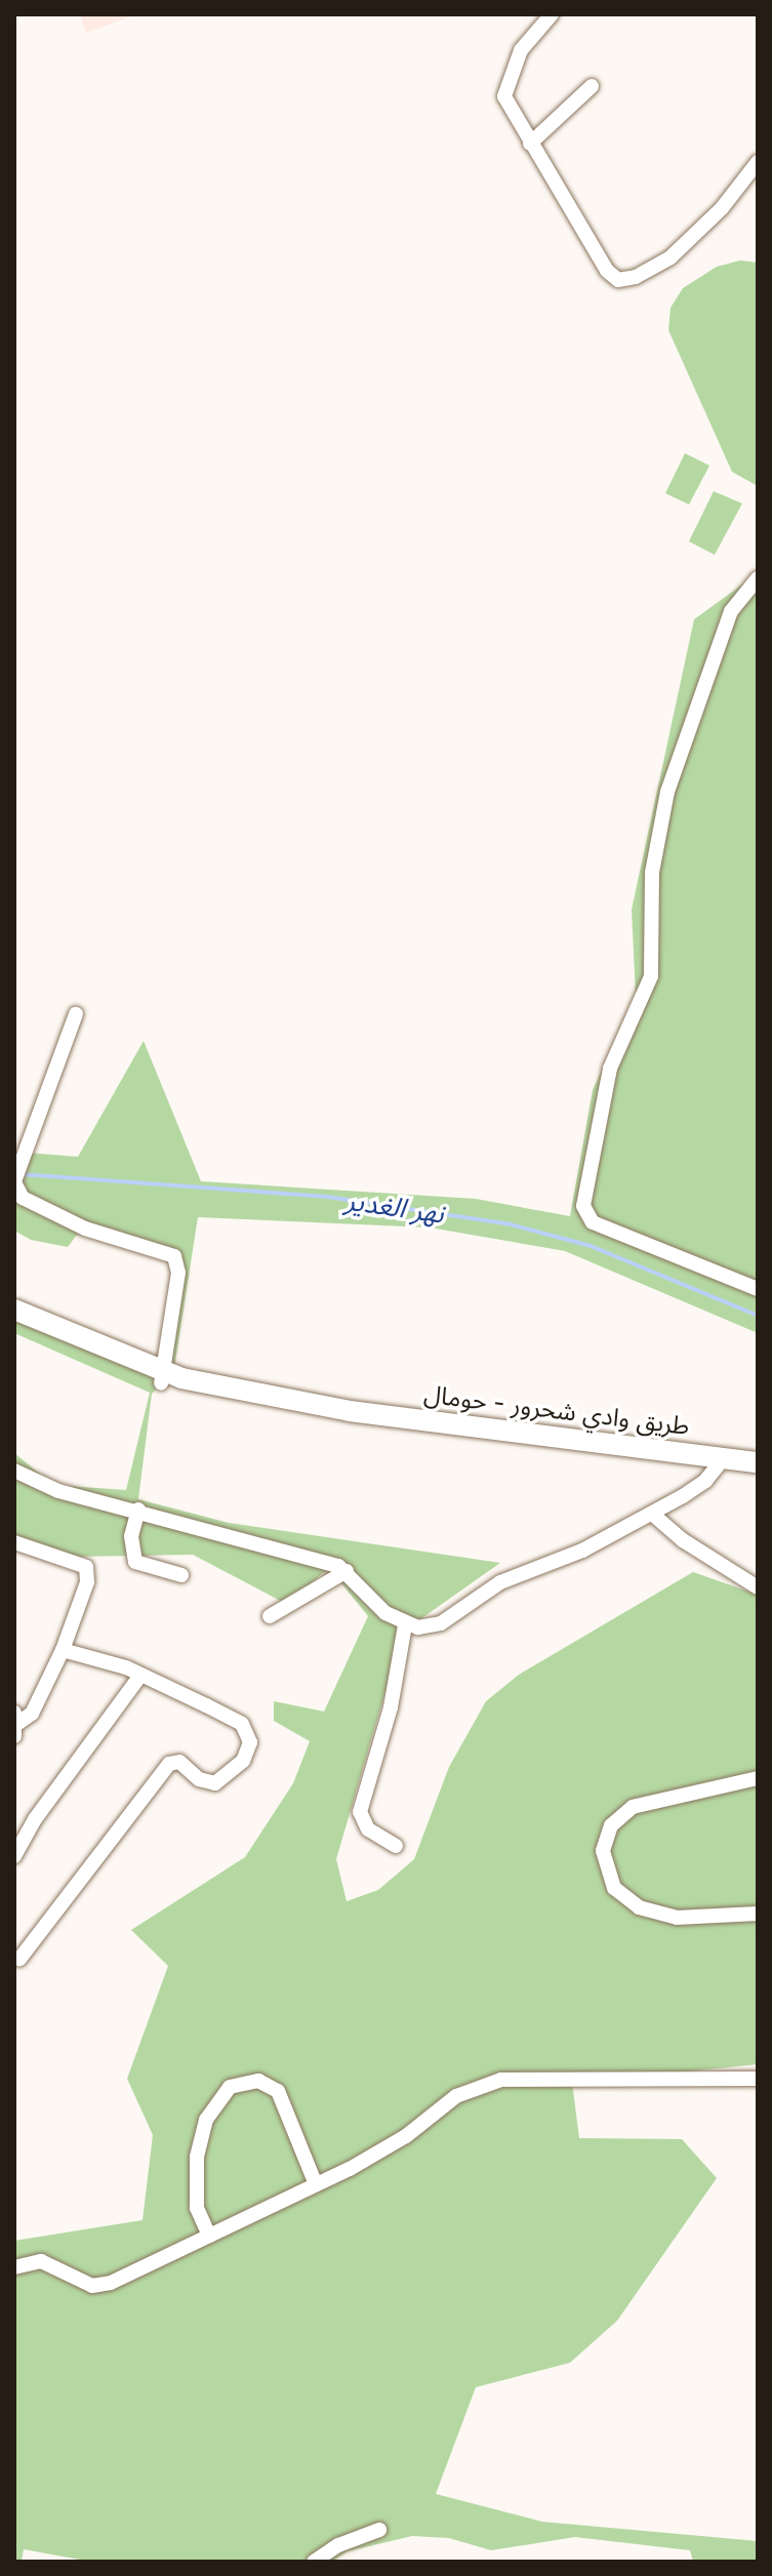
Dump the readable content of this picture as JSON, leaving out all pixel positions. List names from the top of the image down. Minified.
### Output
{"streets":{"main road":["طريق وادي شحرور - حومال"]},"water":["نهر الغدير"]}
